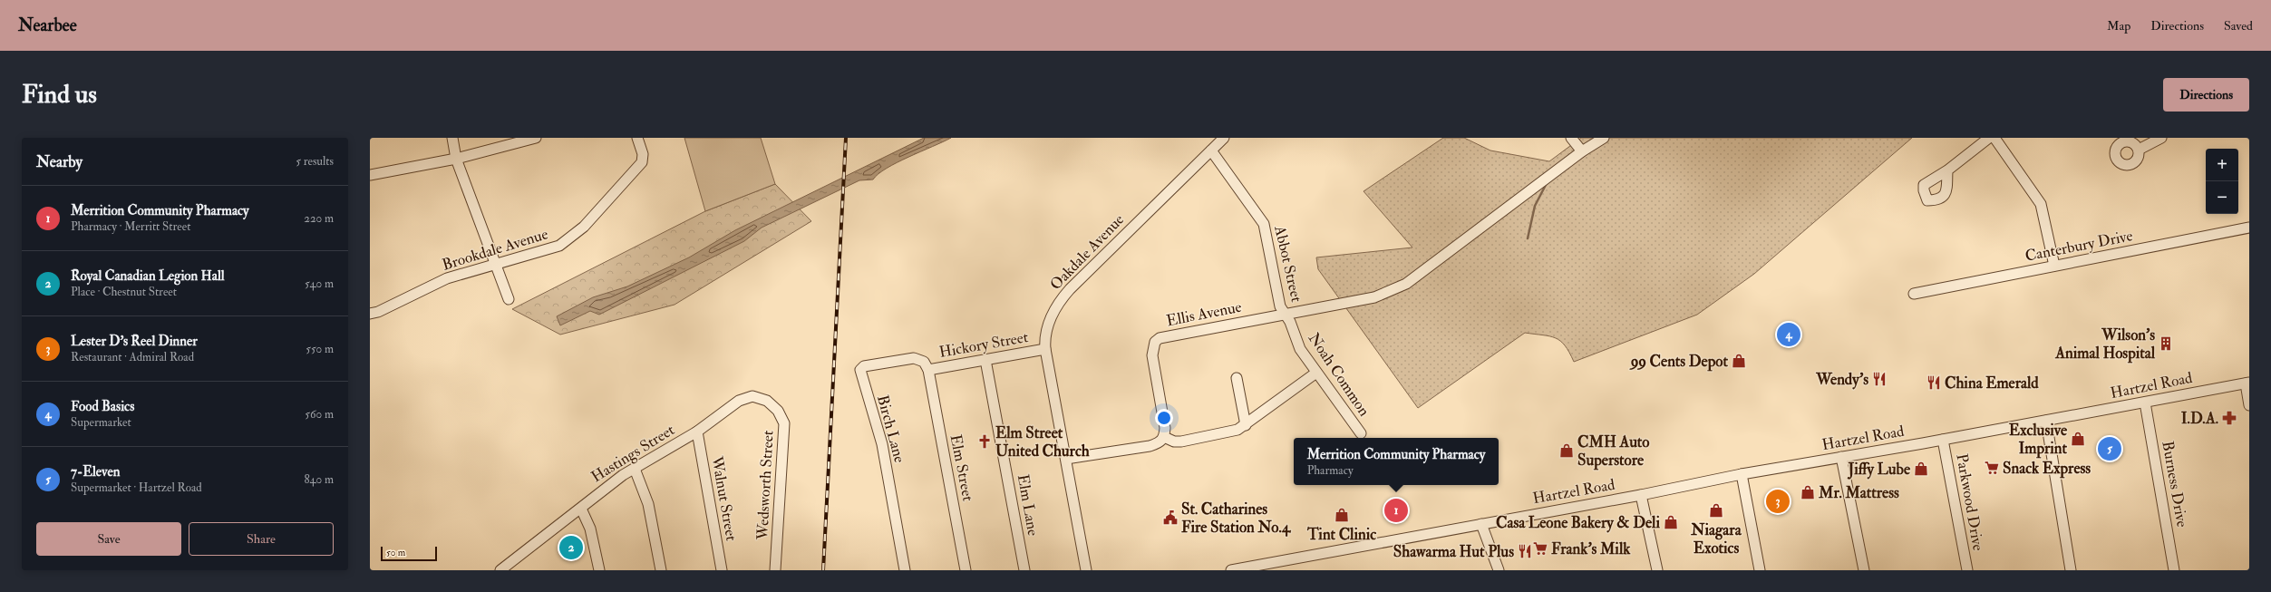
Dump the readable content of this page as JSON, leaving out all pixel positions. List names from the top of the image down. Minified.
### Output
{"streets":{"street":["Canterbury Drive","Brookdale Avenue","Oakdale Avenue","Abbot Street","Ellis Avenue","Hickory Street","Noah Common","Hartzel Road","Birch Lane","Hastings Street","Elm Street","Burness Drive","Wedsworth Street","Walnut Street","Parkwood Drive","Elm Lane"]},"crossings":[["Oakdale Avenue","Abbot Street"],["Oakdale Avenue","Hickory Street"],["Abbot Street","Ellis Avenue"],["Abbot Street","Noah Common"],["Ellis Avenue","Noah Common"],["Hickory Street","Birch Lane"],["Hickory Street","Elm Street"],["Hickory Street","Elm Lane"],["Hartzel Road","Burness Drive"],["Hartzel Road","Parkwood Drive"],["Birch Lane","Elm Street"],["Hastings Street","Wedsworth Street"],["Hastings Street","Walnut Street"]],"places":{"building":["Wilson's Animal Hospital"],"shop":["99 Cents Depot","Exclusive Imprint","CMH Auto Superstore","Jiffy Lube","Mr. Mattress","Niagara Exotics","Tint Clinic","Casa Leone Bakery & Deli"],"restaurant":["Wendy's","China Emerald","Shawarma Hut Plus"],"pharmacy":["I.D.A."],"church":["Elm Street United Church"],"supermarket":["Snack Express","Frank's Milk"],"public building":["St. Catharines Fire Station No.4"]},"scale_bar":"50 m","page":{"header":"Nearbee","nav":["Map","Directions","Saved"],"buttons":["Directions",["Save","Share"]],"title":"Find us","heading":["Nearby","5 results"],"map_buttons":["+","−"],"list":[{"mark":"1","name":"Merrition Community Pharmacy","note":"Pharmacy · Merritt Street","value":"220 m"},{"mark":"2","name":"Royal Canadian Legion Hall","note":"Place · Chestnut Street","value":"540 m"},{"mark":"3","name":"Lester D's Reel Dinner","note":"Restaurant · Admiral Road","value":"550 m"},{"mark":"4","name":"Food Basics","note":"Supermarket","value":"560 m"},{"mark":"5","name":"7-Eleven","note":"Supermarket · Hartzel Road","value":"840 m"}],"pins":["4","5","3","1","2"],"popup":["Merrition Community Pharmacy","Pharmacy"],"scale":"50 m"}}
